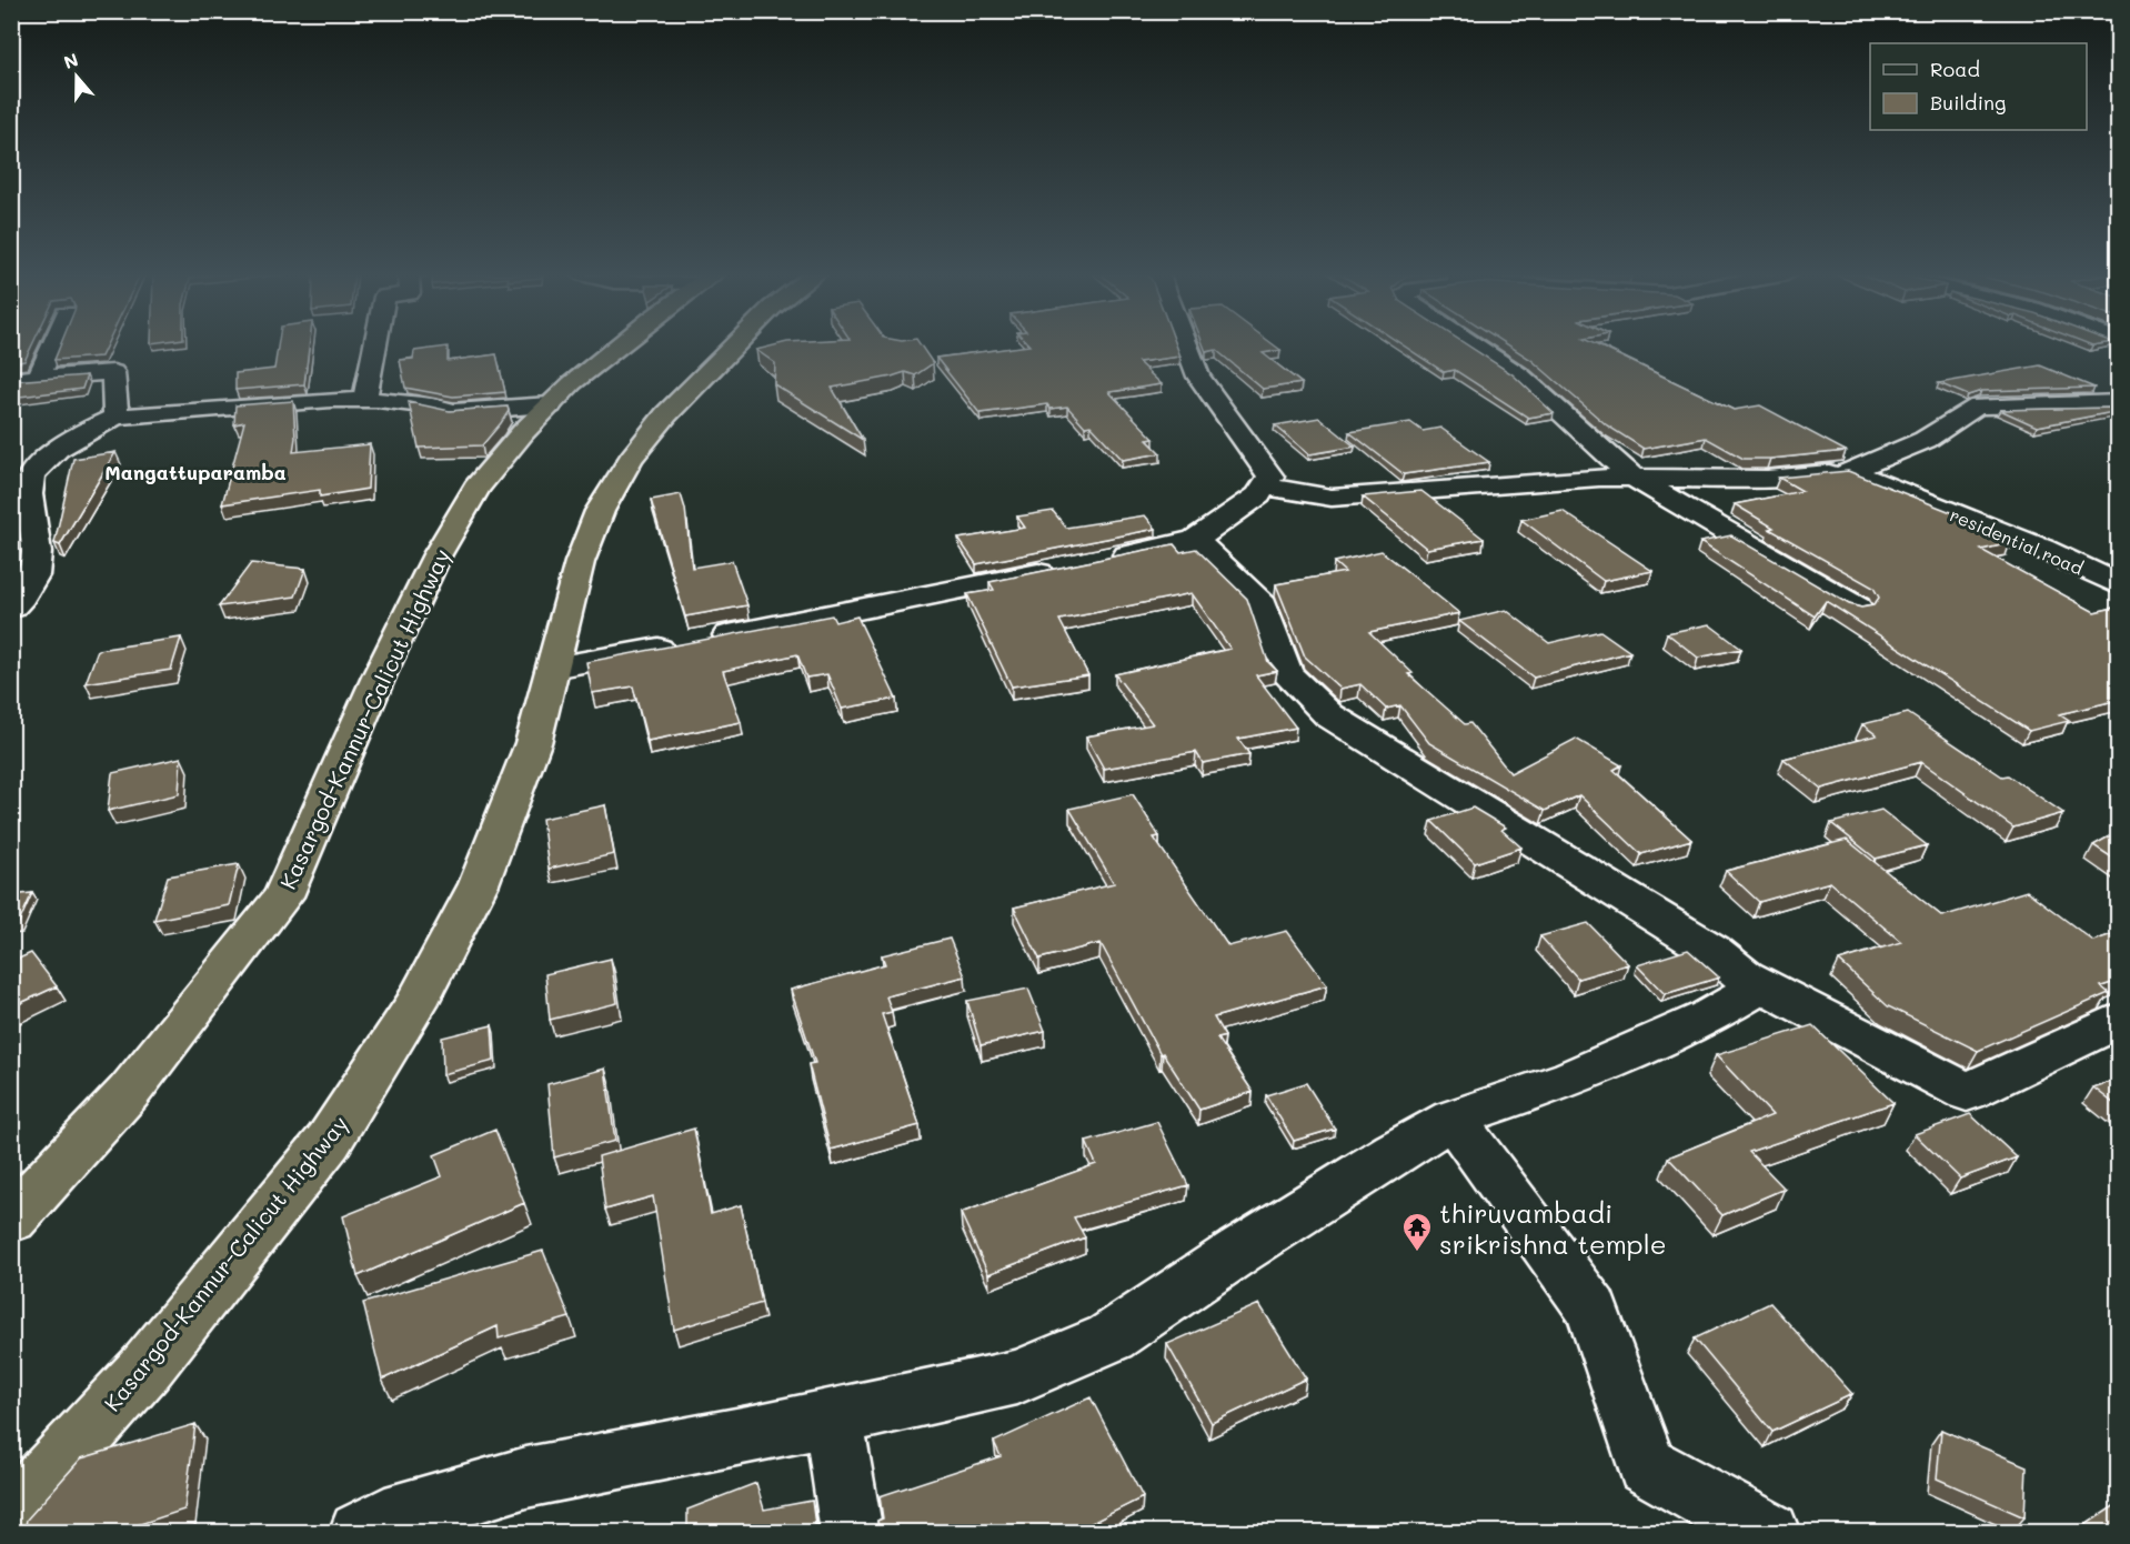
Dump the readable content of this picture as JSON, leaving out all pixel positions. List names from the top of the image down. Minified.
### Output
{"streets":{"highway":["Kasargod-Kannur-Calicut Highway"],"street":["residential road"]},"districts":["Mangattuparamba"],"places":{"temple":["thiruvambadi srikrishna temple"]},"legend":["Road","Building"],"north":"top"}
